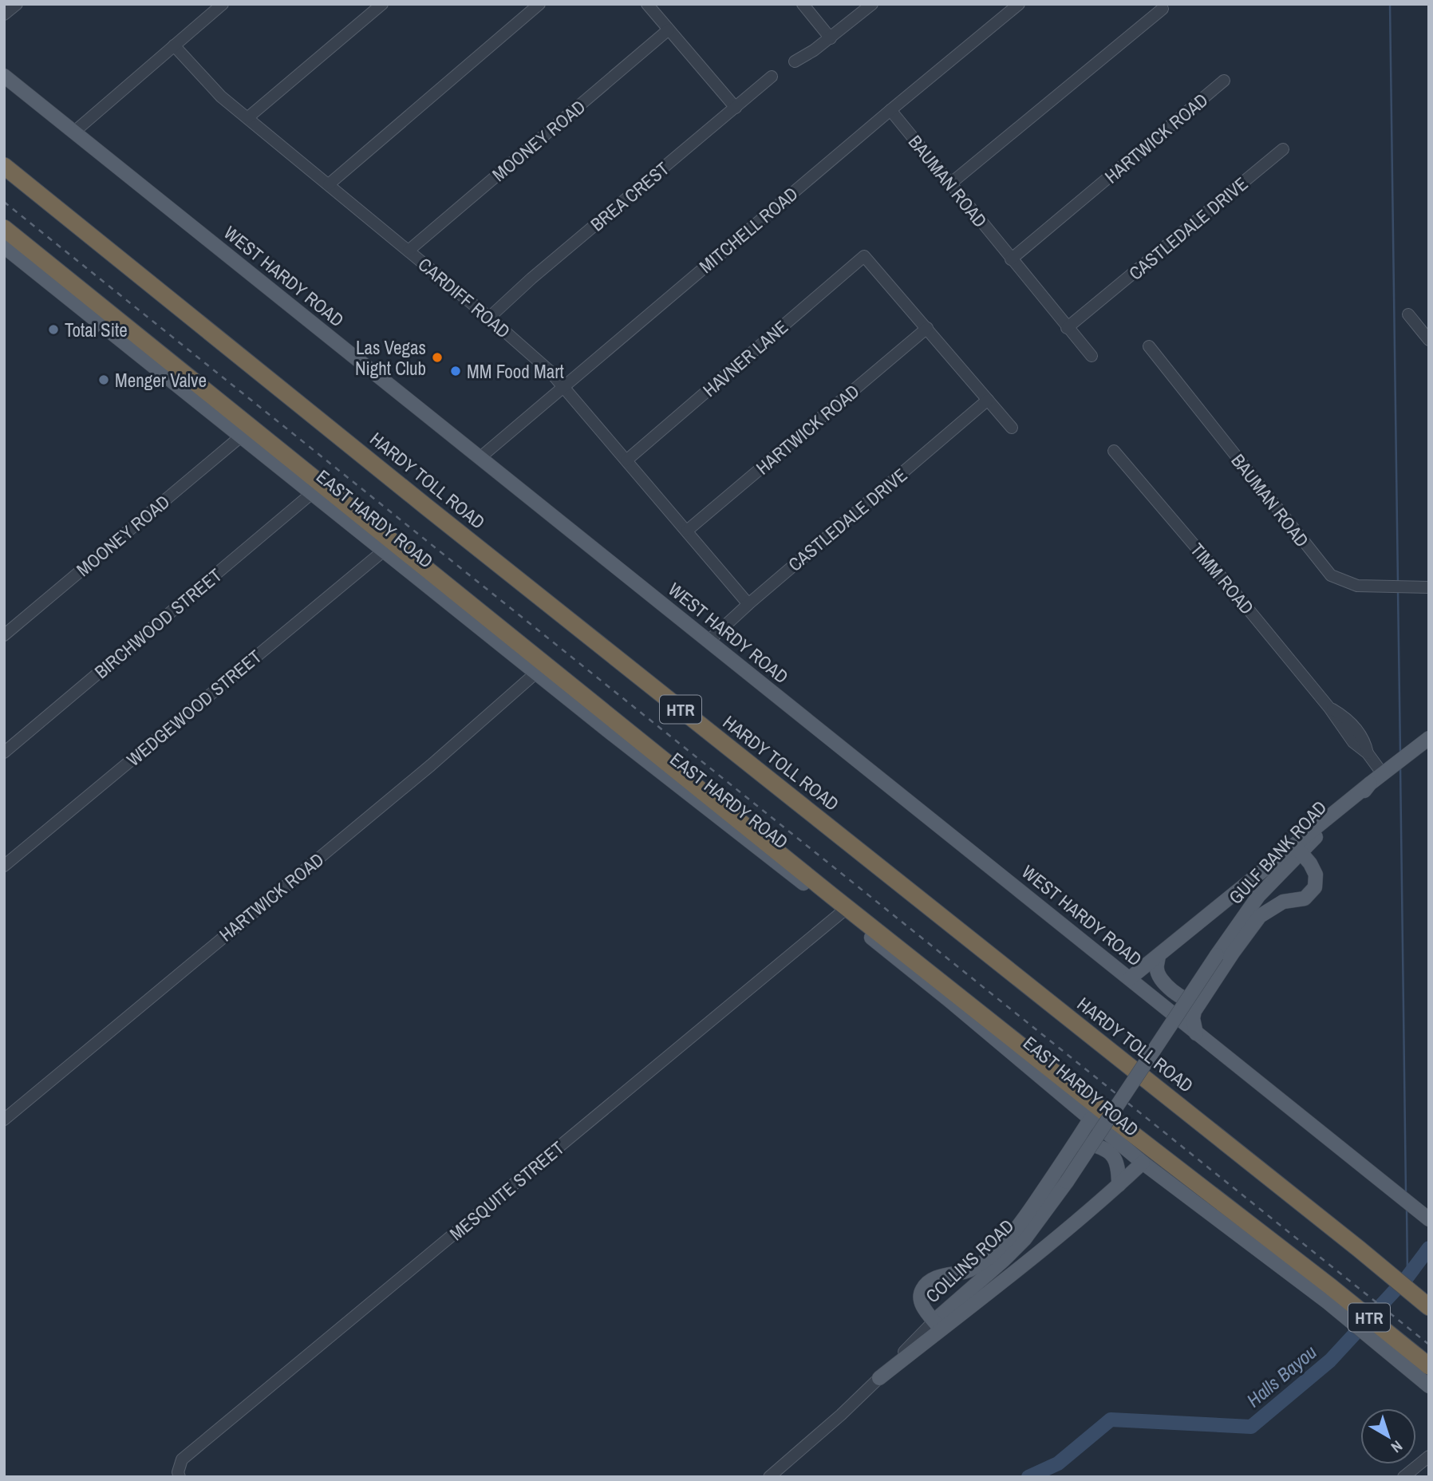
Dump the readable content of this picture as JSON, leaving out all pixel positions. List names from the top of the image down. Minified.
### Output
{"streets":{"highway":["HARDY TOLL ROAD","HTR"],"main road":["WEST HARDY ROAD","EAST HARDY ROAD","GULF BANK ROAD","COLLINS ROAD"],"street":["HARTWICK ROAD","MOONEY ROAD","BAUMAN ROAD","BREA CREST","CASTLEDALE DRIVE","MITCHELL ROAD","CARDIFF ROAD","HAVNER LANE","TIMM ROAD","BIRCHWOOD STREET","WEDGEWOOD STREET","MESQUITE STREET"]},"crossings":[["HARTWICK ROAD","BAUMAN ROAD"],["HARTWICK ROAD","CARDIFF ROAD"],["HARTWICK ROAD","HAVNER LANE"],["HARTWICK ROAD","EAST HARDY ROAD"],["MOONEY ROAD","CARDIFF ROAD"],["MOONEY ROAD","EAST HARDY ROAD"],["BAUMAN ROAD","CASTLEDALE DRIVE"],["BAUMAN ROAD","MITCHELL ROAD"],["BREA CREST","CARDIFF ROAD"],["CASTLEDALE DRIVE","WEST HARDY ROAD"],["CASTLEDALE DRIVE","CARDIFF ROAD"],["MITCHELL ROAD","WEST HARDY ROAD"],["MITCHELL ROAD","CARDIFF ROAD"],["CARDIFF ROAD","HAVNER LANE"],["EAST HARDY ROAD","BIRCHWOOD STREET"],["EAST HARDY ROAD","WEDGEWOOD STREET"],["EAST HARDY ROAD","HTR"],["EAST HARDY ROAD","MESQUITE STREET"],["GULF BANK ROAD","COLLINS ROAD"]],"water":["Halls Bayou"],"places":["Total Site","Las Vegas Night Club","MM Food Mart","Menger Valve"],"north":"bottom right"}
